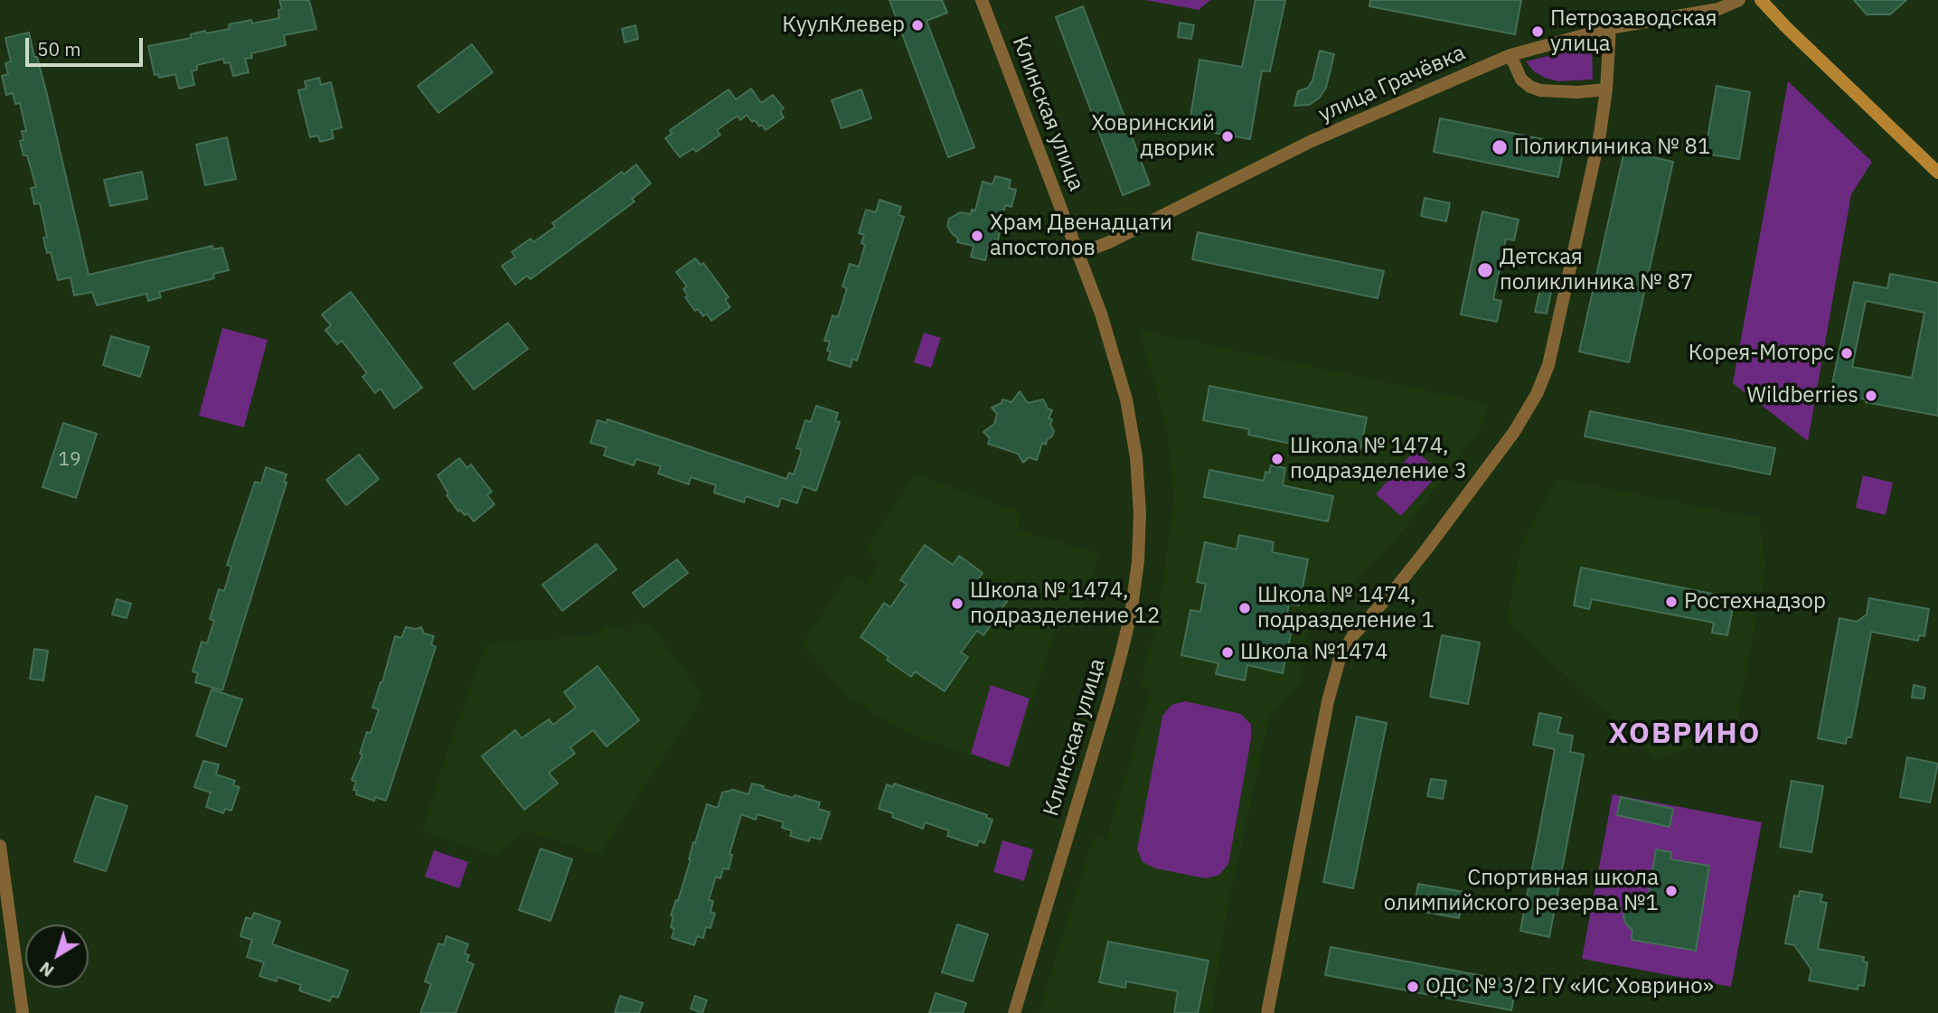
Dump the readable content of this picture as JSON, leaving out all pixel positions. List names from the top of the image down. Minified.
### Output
{"streets":{"street":["улица Грачёвка","Клинская улица"]},"crossings":[["улица Грачёвка","Клинская улица"]],"districts":["ХОВРИНО"],"places":["КуулКлевер","Петрозаводская улица","Ховринский дворик","Поликлиника № 81","Храм Двенадцати апостолов","Детская поликлиника № 87","Корея-Моторс","Wildberries","Школа № 1474, подразделение 3","Ростехнадзор","Школа № 1474, подразделение 12","Школа № 1474, подразделение 1","Школа №1474","Спортивная школа олимпийского резерва №1","ОДС № 3/2 ГУ «ИС Ховрино»"],"house_numbers":["19"],"scale_bar":"50 m","north":"bottom left"}
